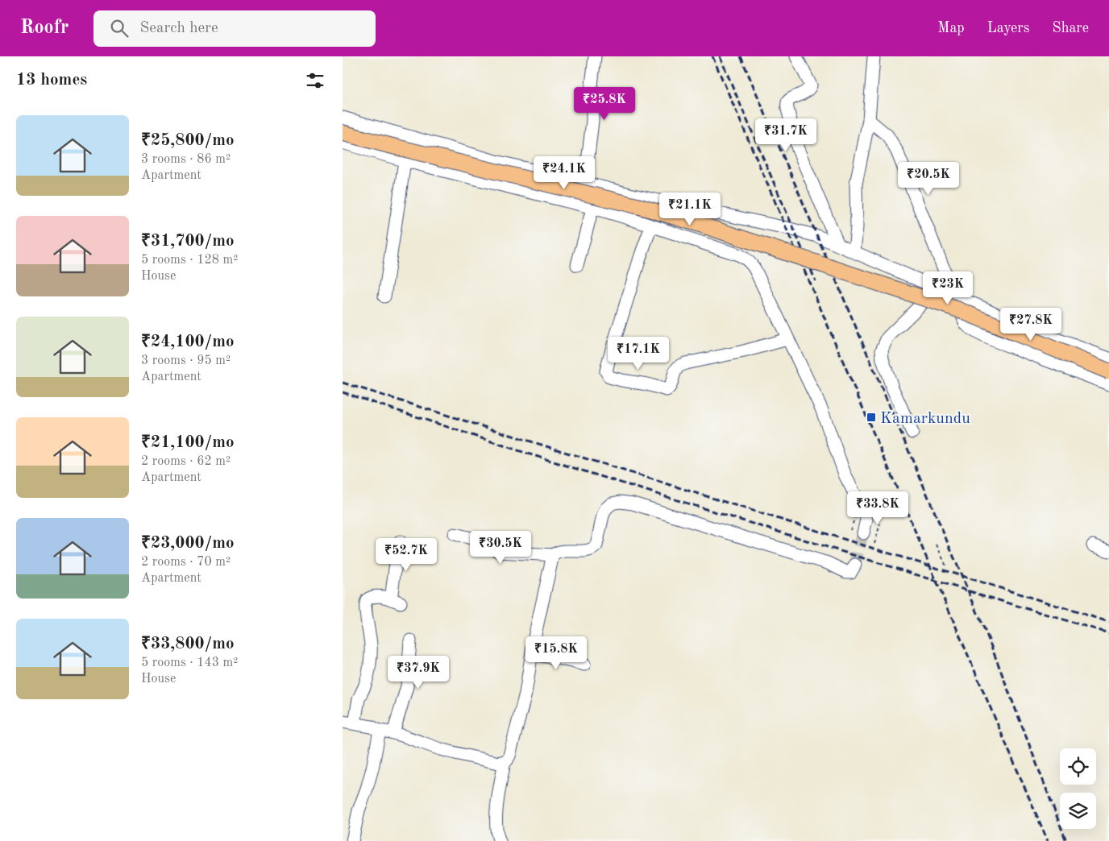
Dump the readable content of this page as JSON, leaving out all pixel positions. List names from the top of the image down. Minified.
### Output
{"places":{"transit":["Kamarkundu"]},"page":{"header":"Roofr","search":"Search here","nav":["Map","Layers","Share"],"heading":"13 homes","price":["₹25.8K","₹31.7K","₹24.1K","₹20.5K","₹21.1K","₹23K","₹27.8K","₹17.1K","₹33.8K","₹30.5K","₹52.7K","₹15.8K","₹37.9K"],"list":[{"name":"₹25,800/mo","note":"3 rooms · 86 m² · Apartment"},{"name":"₹31,700/mo","note":"5 rooms · 128 m² · House"},{"name":"₹24,100/mo","note":"3 rooms · 95 m² · Apartment"},{"name":"₹21,100/mo","note":"2 rooms · 62 m² · Apartment"},{"name":"₹23,000/mo","note":"2 rooms · 70 m² · Apartment"},{"name":"₹33,800/mo","note":"5 rooms · 143 m² · House"}]}}
